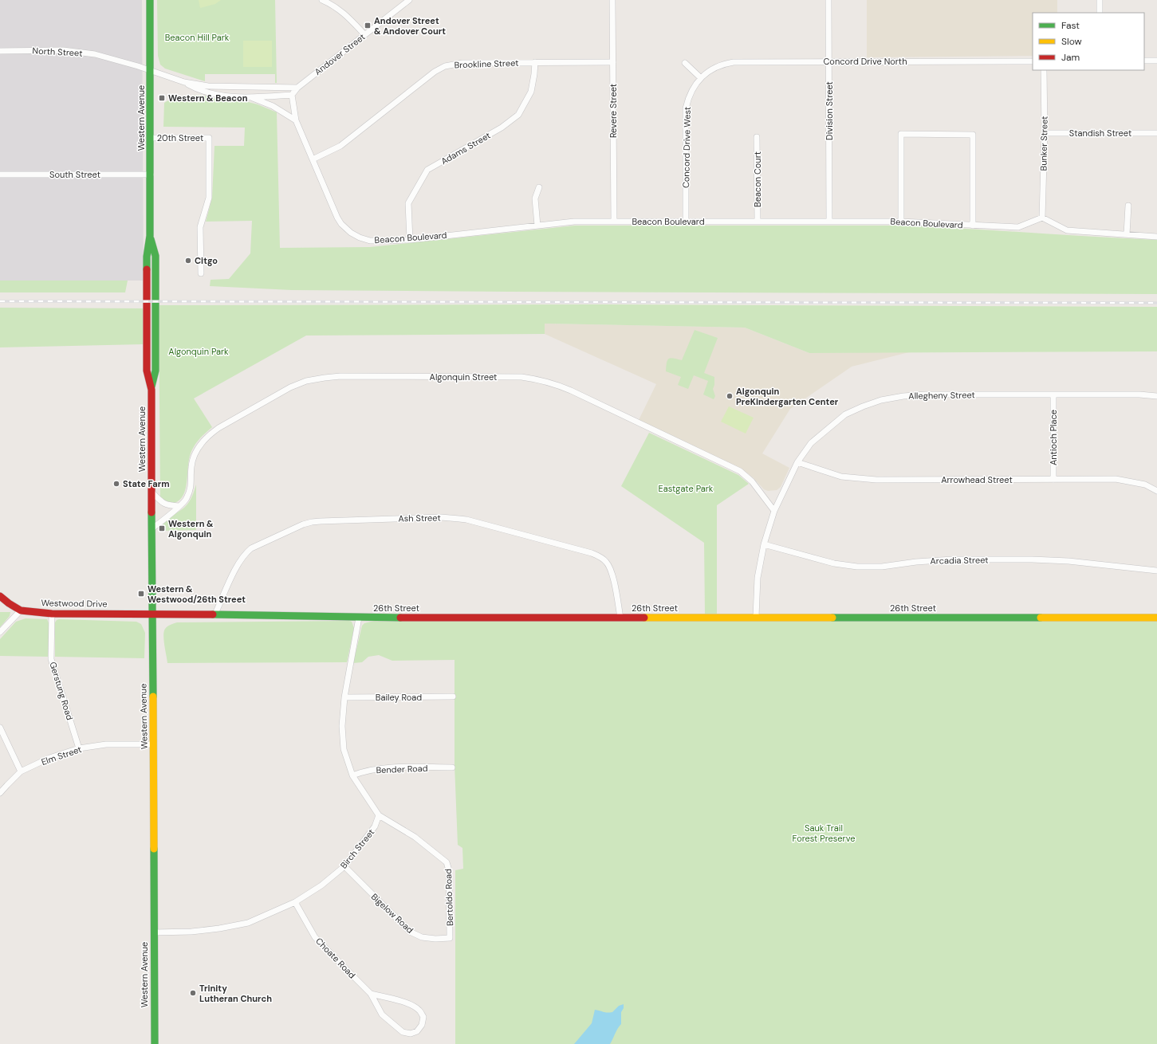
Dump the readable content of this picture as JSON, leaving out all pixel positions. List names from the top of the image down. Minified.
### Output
{"streets":{"street":["North Street","Andover Street","Concord Drive North","Brookline Street","Revere Street","Division Street","Western Avenue","Standish Street","20th Street","Bunker Street","Concord Drive West","Adams Street","South Street","Beacon Court","Beacon Boulevard","Algonquin Street","Allegheny Street","Antioch Place","Arrowhead Street","Ash Street","Arcadia Street","Westwood Drive","26th Street","Gerstung Road","Bailey Road","Elm Street","Bender Road","Birch Street","Bertoldo Road","Bigelow Road","Choate Road"]},"crossings":[["North Street","Western Avenue"],["Concord Drive North","Division Street"],["Concord Drive North","Concord Drive West"],["Brookline Street","Revere Street"],["Brookline Street","Adams Street"],["Brookline Street","Beacon Boulevard"],["Revere Street","Beacon Boulevard"],["Division Street","Beacon Boulevard"],["Western Avenue","20th Street"],["Western Avenue","South Street"],["Western Avenue","Algonquin Street"],["Western Avenue","Westwood Drive"],["Western Avenue","26th Street"],["Western Avenue","Elm Street"],["Western Avenue","Birch Street"],["Standish Street","Bunker Street"],["Bunker Street","Beacon Boulevard"],["Concord Drive West","Beacon Boulevard"],["Adams Street","Beacon Boulevard"],["Beacon Court","Beacon Boulevard"],["Algonquin Street","Allegheny Street"],["Allegheny Street","Antioch Place"],["Allegheny Street","Arrowhead Street"],["Allegheny Street","Arcadia Street"],["Allegheny Street","26th Street"],["Antioch Place","Arrowhead Street"],["Ash Street","26th Street"],["Westwood Drive","26th Street"],["Westwood Drive","Gerstung Road"],["Gerstung Road","Elm Street"],["Birch Street","Bertoldo Road"],["Birch Street","Bigelow Road"],["Birch Street","Choate Road"],["Bertoldo Road","Bigelow Road"]],"parks":["Beacon Hill Park","Algonquin Park","Eastgate Park","Sauk Trail Forest Preserve"],"places":{"transit":["Andover Street & Andover Court","Western & Beacon","Western & Algonquin","Western & Westwood/26th Street"],"other":["Citgo","Algonquin PreKindergarten Center","State Farm","Trinity Lutheran Church"]},"legend":["Fast","Slow","Jam"]}
